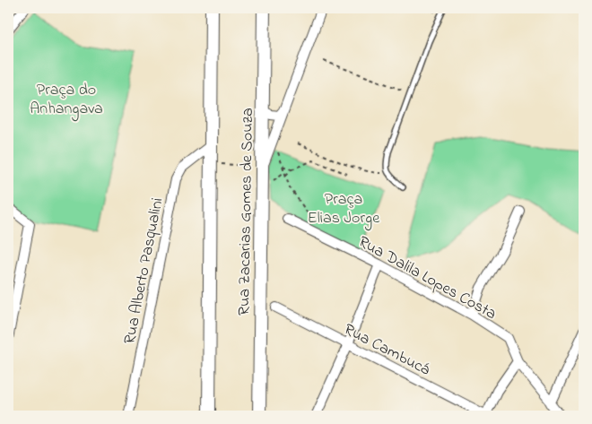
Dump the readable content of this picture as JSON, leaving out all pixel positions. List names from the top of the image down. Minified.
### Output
{"streets":{"main road":["Rua Zacarias Gomes de Souza"],"street":["Rua Alberto Pasqualini","Rua Dalila Lopes Costa","Rua Cambucá"]},"crossings":[["Rua Zacarias Gomes de Souza","Rua Alberto Pasqualini"]],"parks":["Praça do Anhangava","Praça Elias Jorge"]}
